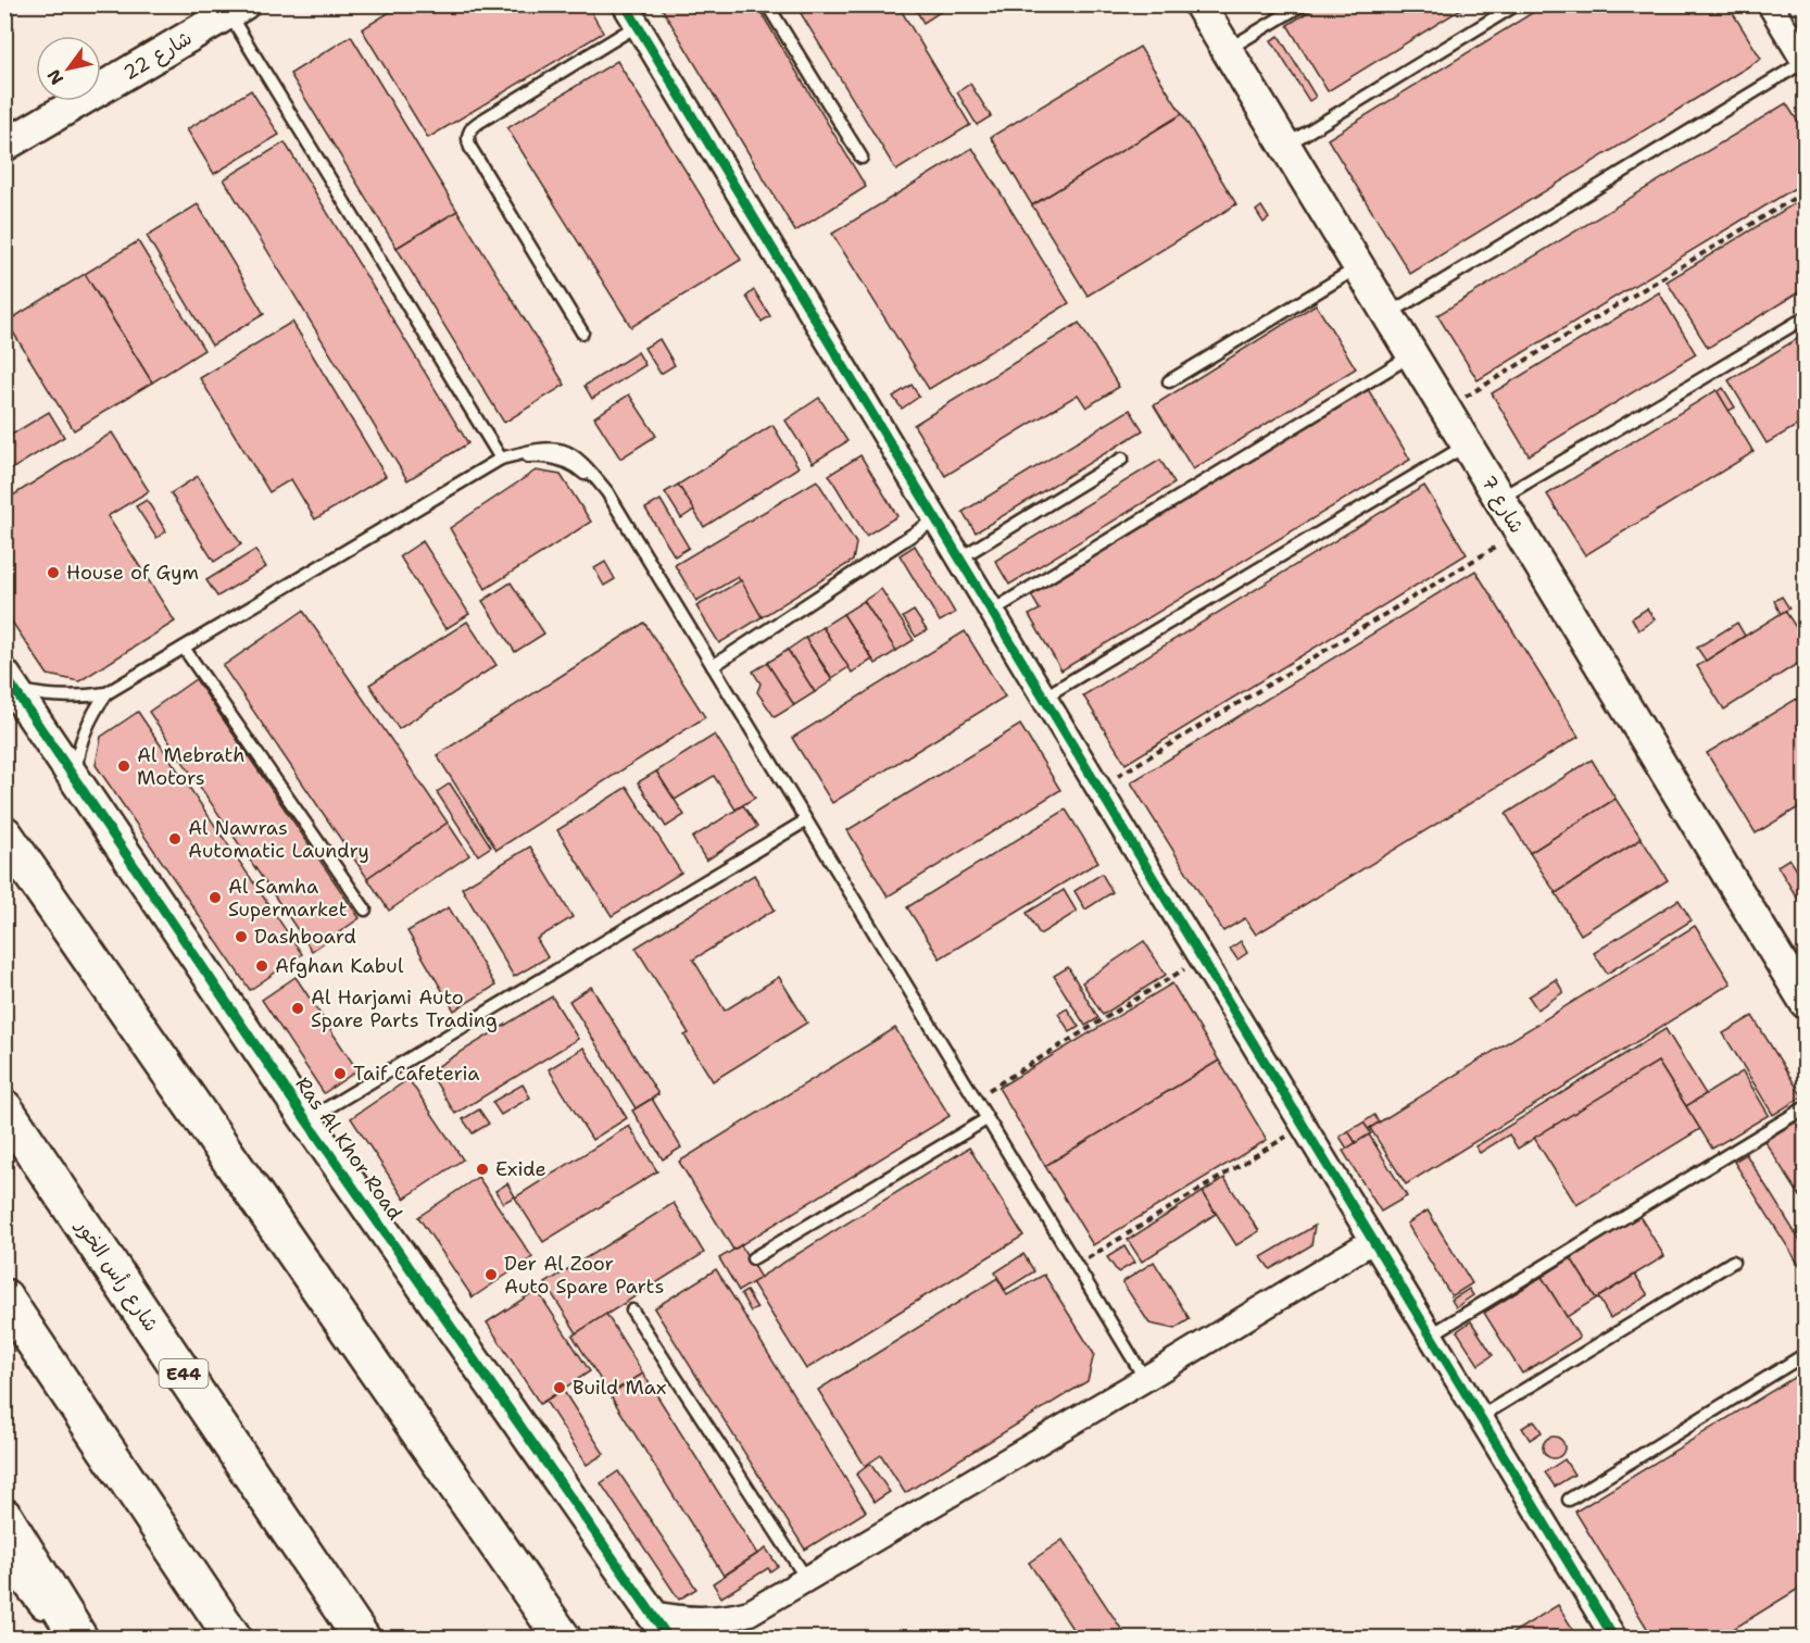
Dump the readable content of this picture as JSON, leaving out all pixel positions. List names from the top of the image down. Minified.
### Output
{"streets":{"highway":["شارع رأس الخور","E44"],"street":["شارع 22","شارع 7","Ras Al Khor Road"]},"places":["House of Gym","Al Mebrath Motors","Al Nawras Automatic Laundry","Al Samha Supermarket","Dashboard","Afghan Kabul","Al Harjami Auto Spare Parts Trading","Taif Cafeteria","Exide","Der Al Zoor Auto Spare Parts","Build Max"],"north":"bottom left"}
